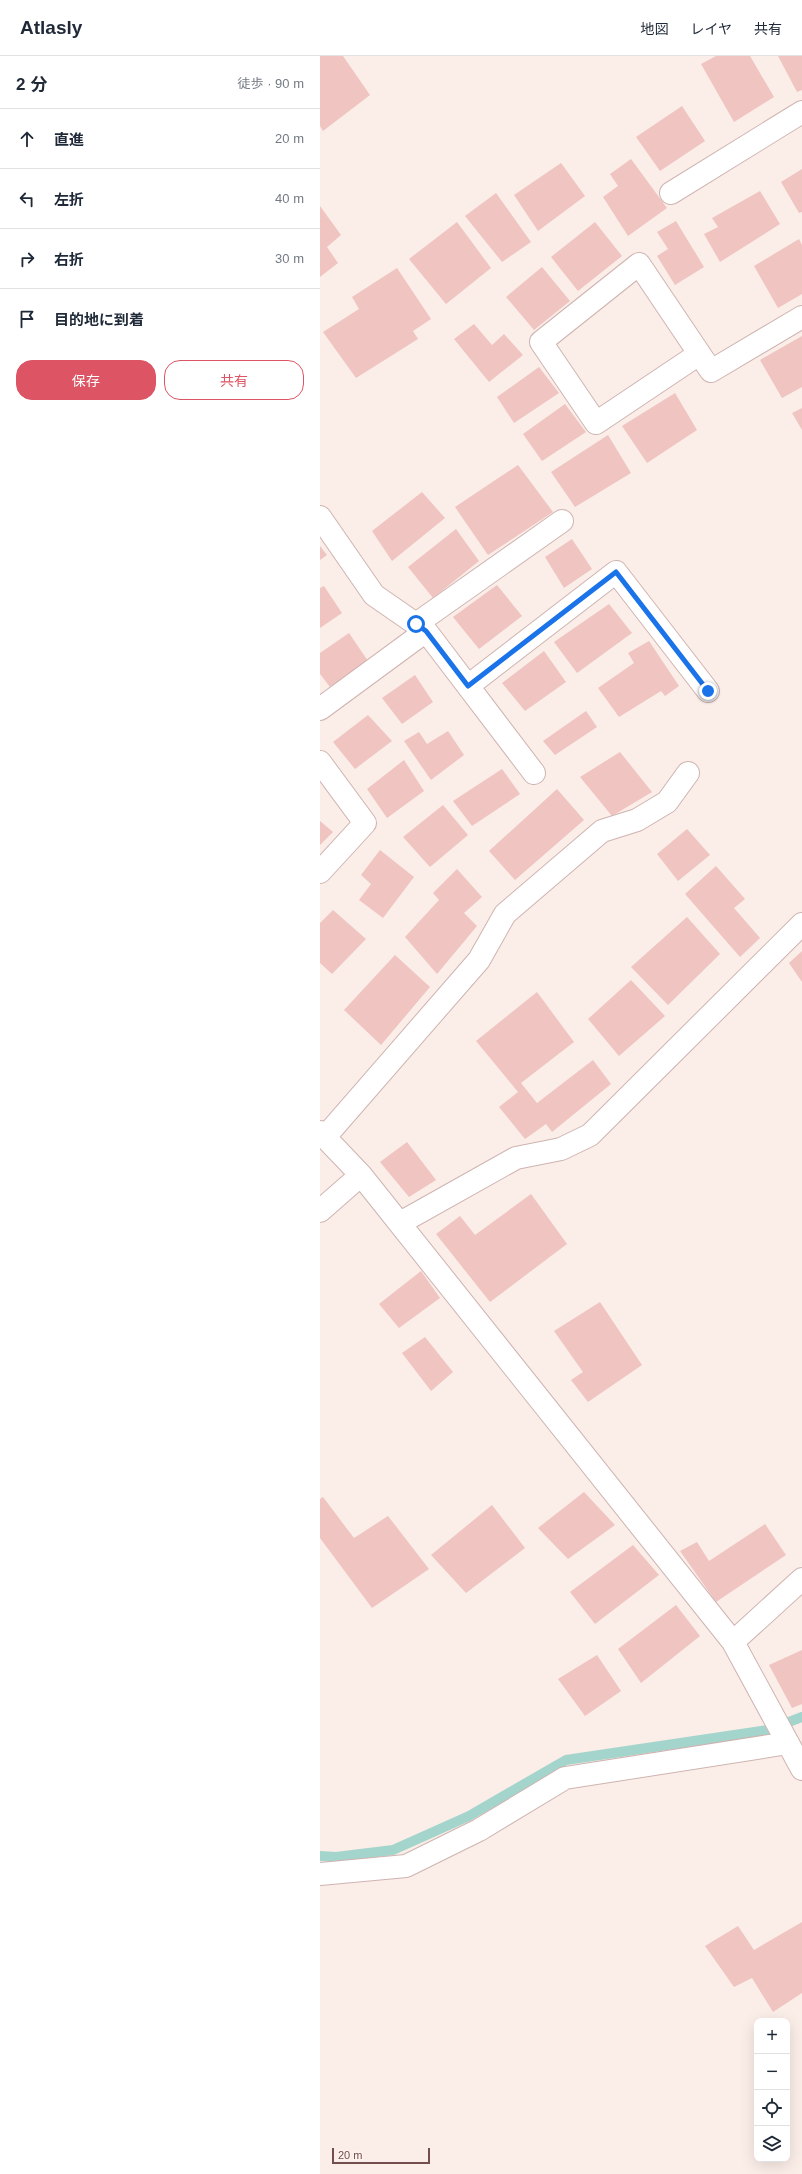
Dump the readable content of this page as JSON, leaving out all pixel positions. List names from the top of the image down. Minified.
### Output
{"scale_bar":"20 m","page":{"header":"Atlasly","nav":["地図","レイヤ","共有"],"heading":["2 分","徒歩 · 90 m"],"list":[["直進","20 m"],["左折","40 m"],["右折","30 m"],"目的地に到着"],"buttons":["保存","共有"],"map_buttons":["+","−"],"scale":"20 m"}}
